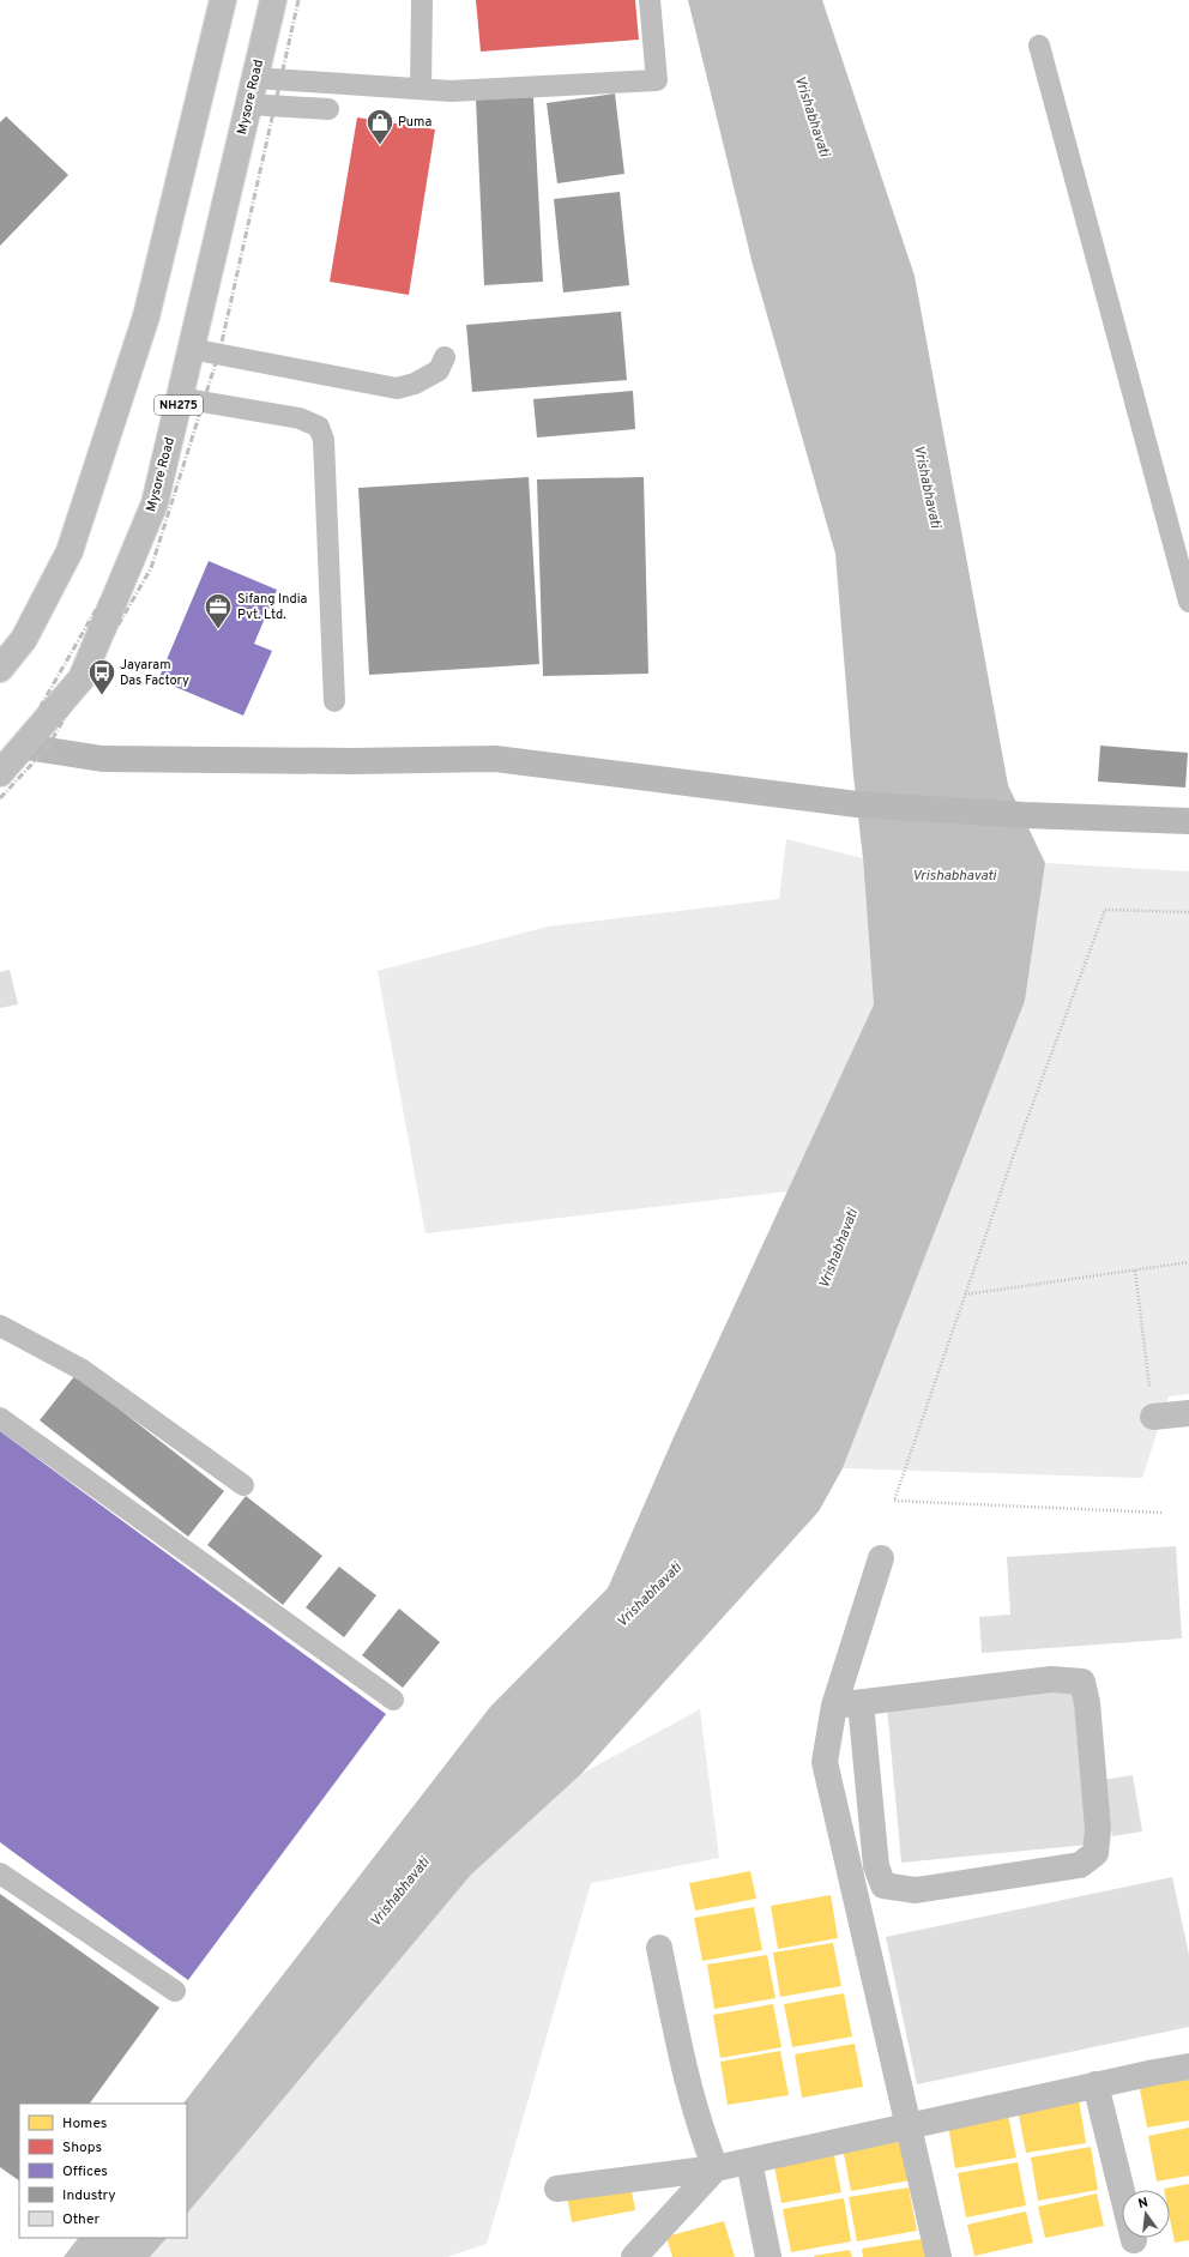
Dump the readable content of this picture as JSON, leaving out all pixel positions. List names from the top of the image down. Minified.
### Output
{"streets":{"main road":["Mysore Road","NH275"]},"water":["Vrishabhavati"],"places":{"shop":["Puma"],"office":["Sifang India Pvt. Ltd."],"bus stop":["Jayaram Das Factory"]},"legend":["Homes","Shops","Offices","Industry","Other"],"north":"top"}
